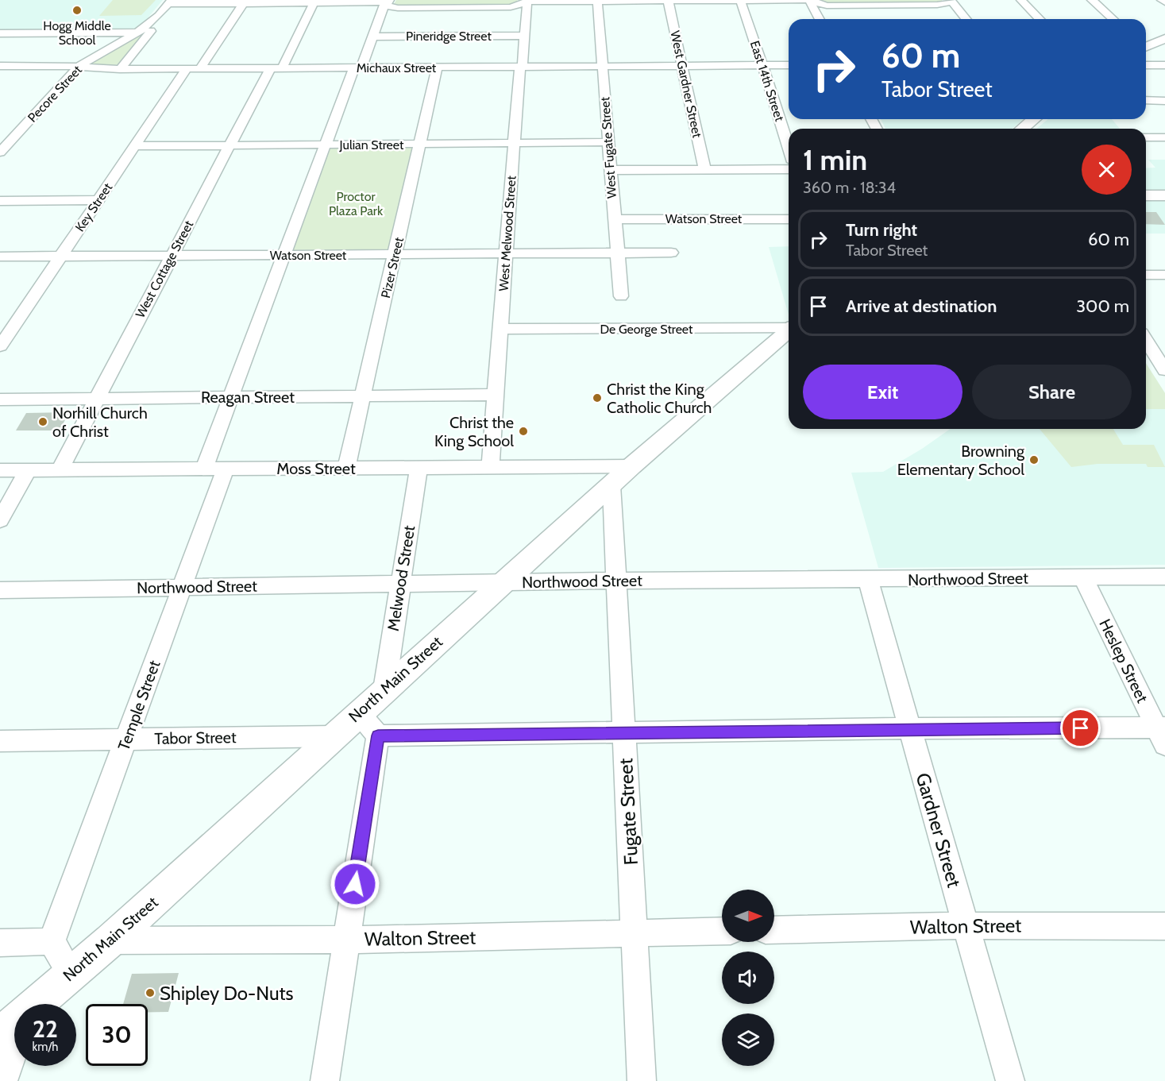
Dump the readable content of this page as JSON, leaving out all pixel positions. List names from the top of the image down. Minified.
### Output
{"streets":{"main road":["North Main Street"],"street":["Pineridge Street","Michaux Street","East 14th Street","West Gardner Street","Pecore Street","Julian Street","West Fugate Street","Key Street","Watson Street","West Melwood Street","Pizer Street","West Cottage Street","De George Street","Reagan Street","Moss Street","Melwood Street","Northwood Street","Heslep Street","Temple Street","Tabor Street","Fugate Street","Gardner Street","Walton Street"]},"crossings":[["Pineridge Street","West Melwood Street"],["Pineridge Street","Temple Street"],["Michaux Street","East 14th Street"],["Michaux Street","West Gardner Street"],["Michaux Street","Pecore Street"],["Michaux Street","West Fugate Street"],["Michaux Street","Key Street"],["Michaux Street","West Melwood Street"],["Michaux Street","Pizer Street"],["Michaux Street","West Cottage Street"],["Michaux Street","Temple Street"],["Julian Street","West Fugate Street"],["Julian Street","Key Street"],["Julian Street","West Melwood Street"],["Julian Street","Pizer Street"],["Julian Street","West Cottage Street"],["Julian Street","Temple Street"],["West Fugate Street","Watson Street"],["Key Street","Watson Street"],["Watson Street","West Melwood Street"],["Watson Street","Pizer Street"],["Watson Street","West Cottage Street"],["Watson Street","Temple Street"],["West Melwood Street","De George Street"],["West Melwood Street","Reagan Street"],["West Melwood Street","Moss Street"],["Pizer Street","Reagan Street"],["Pizer Street","Moss Street"],["West Cottage Street","Reagan Street"],["West Cottage Street","Moss Street"],["Reagan Street","Temple Street"],["Moss Street","Melwood Street"],["Moss Street","North Main Street"],["Moss Street","Temple Street"],["Melwood Street","Northwood Street"],["Melwood Street","North Main Street"],["Northwood Street","Heslep Street"],["Northwood Street","North Main Street"],["Northwood Street","Temple Street"],["Northwood Street","Fugate Street"],["Northwood Street","Gardner Street"],["North Main Street","Tabor Street"],["North Main Street","Fugate Street"],["North Main Street","Walton Street"],["Temple Street","Tabor Street"],["Fugate Street","Walton Street"],["Gardner Street","Walton Street"]],"parks":["Proctor Plaza Park"],"places":["Hogg Middle School","Christ the King Catholic Church","Norhill Church of Christ","Christ the King School","Browning Elementary School","Shipley Do-Nuts"],"north":"right","page":{"turn":["60 m","Tabor Street"],"heading":["1 min","360 m · 18:34"],"list":[{"name":"Turn right","note":"Tabor Street","value":"60 m"},{"name":"Arrive at destination","value":"300 m"}],"buttons":["Exit","Share"],"speed":"22 km/h","limit":"30"}}
